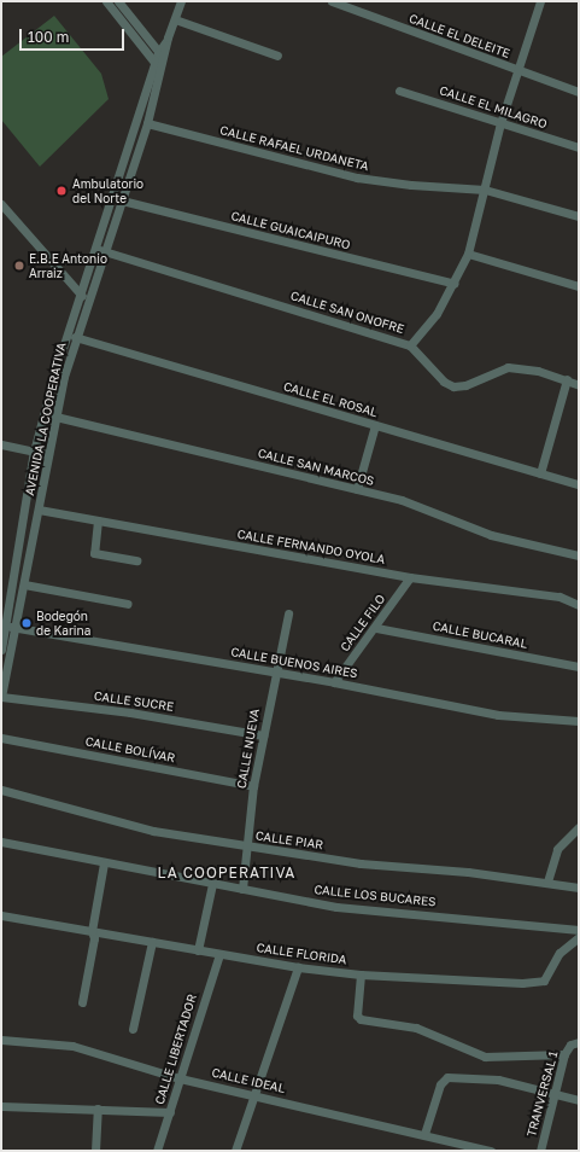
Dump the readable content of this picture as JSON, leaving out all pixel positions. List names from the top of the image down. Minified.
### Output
{"streets":{"street":["CALLE EL DELEITE","CALLE EL MILAGRO","CALLE RAFAEL URDANETA","CALLE GUAICAIPURO","CALLE SAN ONOFRE","CALLE EL ROSAL","AVENIDA LA COOPERATIVA","CALLE SAN MARCOS","CALLE FERNANDO OYOLA","CALLE FILO","CALLE BUCARAL","CALLE BUENOS AIRES","CALLE SUCRE","CALLE NUEVA","CALLE BOLÍVAR","CALLE PIAR","CALLE LOS BUCARES","CALLE FLORIDA","CALLE LIBERTADOR","CALLE IDEAL","TRANVERSAL 1"]},"crossings":[["CALLE RAFAEL URDANETA","AVENIDA LA COOPERATIVA"],["CALLE GUAICAIPURO","AVENIDA LA COOPERATIVA"],["CALLE SAN ONOFRE","AVENIDA LA COOPERATIVA"],["CALLE EL ROSAL","AVENIDA LA COOPERATIVA"],["AVENIDA LA COOPERATIVA","CALLE SAN MARCOS"],["AVENIDA LA COOPERATIVA","CALLE FERNANDO OYOLA"],["AVENIDA LA COOPERATIVA","CALLE BUENOS AIRES"],["AVENIDA LA COOPERATIVA","CALLE SUCRE"],["CALLE FERNANDO OYOLA","CALLE FILO"],["CALLE FILO","CALLE BUCARAL"],["CALLE FILO","CALLE BUENOS AIRES"],["CALLE BUENOS AIRES","CALLE NUEVA"],["CALLE SUCRE","CALLE NUEVA"],["CALLE NUEVA","CALLE BOLÍVAR"],["CALLE NUEVA","CALLE PIAR"],["CALLE NUEVA","CALLE LOS BUCARES"],["CALLE FLORIDA","CALLE LIBERTADOR"],["CALLE LIBERTADOR","CALLE IDEAL"]],"districts":["LA COOPERATIVA"],"places":["Ambulatorio del Norte","E.B.E Antonio Arraiz","Bodegón de Karina"],"scale_bar":"100 m"}
